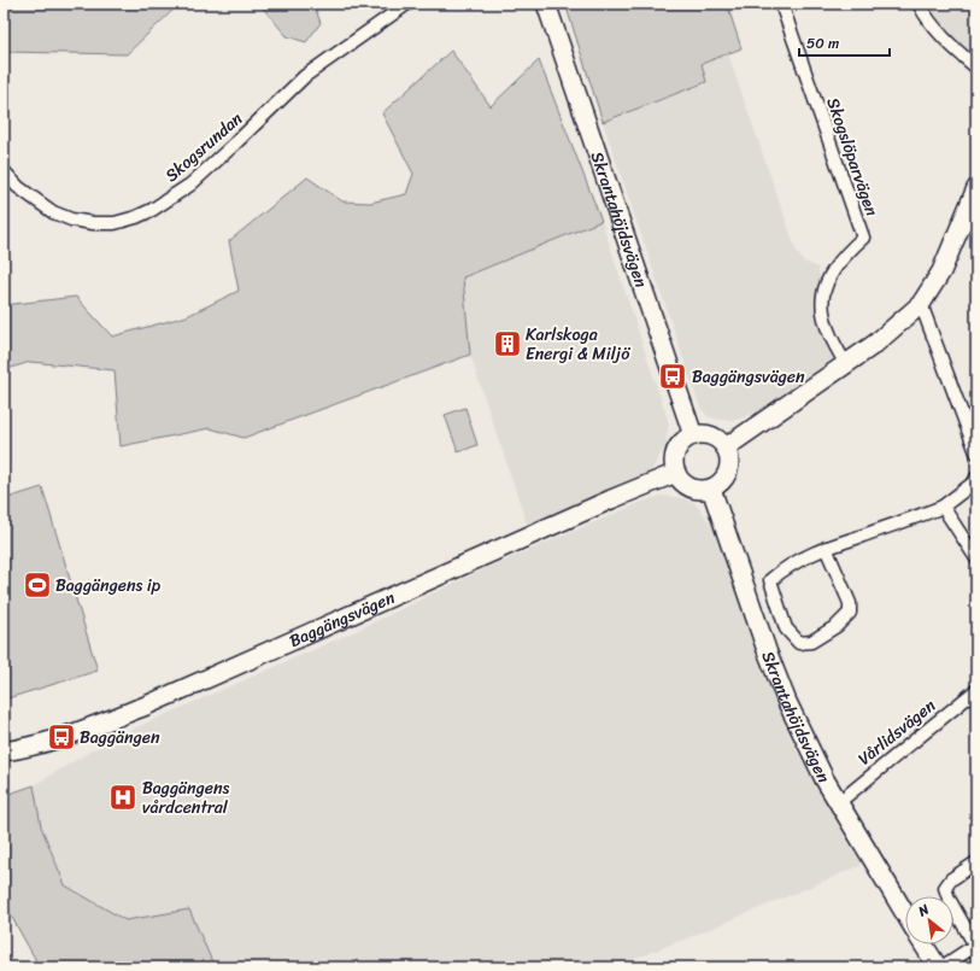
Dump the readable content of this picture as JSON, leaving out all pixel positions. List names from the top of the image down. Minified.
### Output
{"streets":{"street":["Skogsrundan","Skogslöparvägen","Skrantahöjdsvägen","Baggängsvägen","Vårlidsvägen"]},"crossings":[["Skrantahöjdsvägen","Baggängsvägen"],["Skrantahöjdsvägen","Vårlidsvägen"]],"places":{"building":["Karlskoga Energi & Miljö"],"bus stop":["Baggängsvägen","Baggängen"],"sports":["Baggängens ip"],"hospital":["Baggängens vårdcentral"]},"scale_bar":"50 m","north":"top left"}
